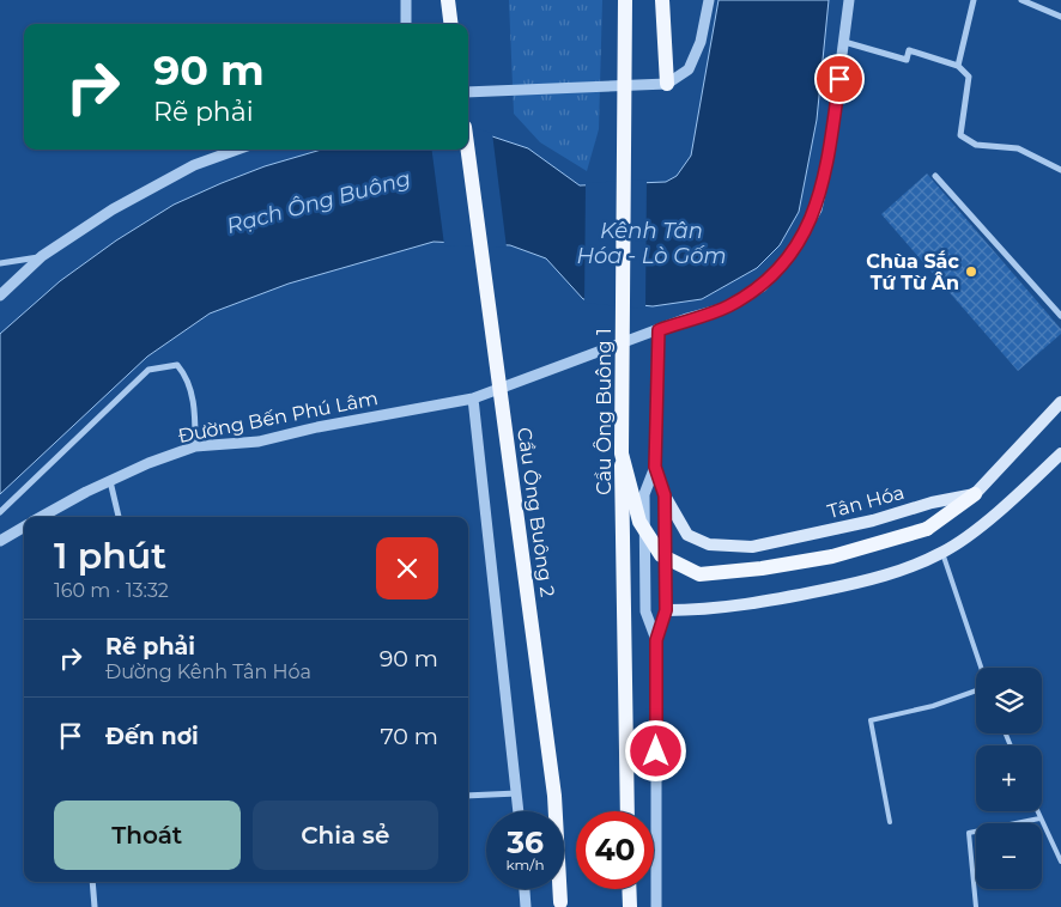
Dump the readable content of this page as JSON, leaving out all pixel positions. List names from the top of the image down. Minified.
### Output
{"streets":{"main road":["Cầu Ông Buông 1","Tân Hóa","Cầu Ông Buông 2"],"street":["Đường Bến Phú Lâm"]},"water":["Rạch Ông Buông","Kênh Tân Hóa - Lò Gốm"],"places":["Chùa Sắc Tứ Từ Ân"],"page":{"turn":["90 m","Rẽ phải"],"heading":["1 phút","160 m · 13:32"],"list":[{"name":"Rẽ phải","note":"Đường Kênh Tân Hóa","value":"90 m"},{"name":"Đến nơi","value":"70 m"}],"map_buttons":["+","−"],"buttons":["Thoát","Chia sẻ"],"speed":"36 km/h","limit":"40"}}
